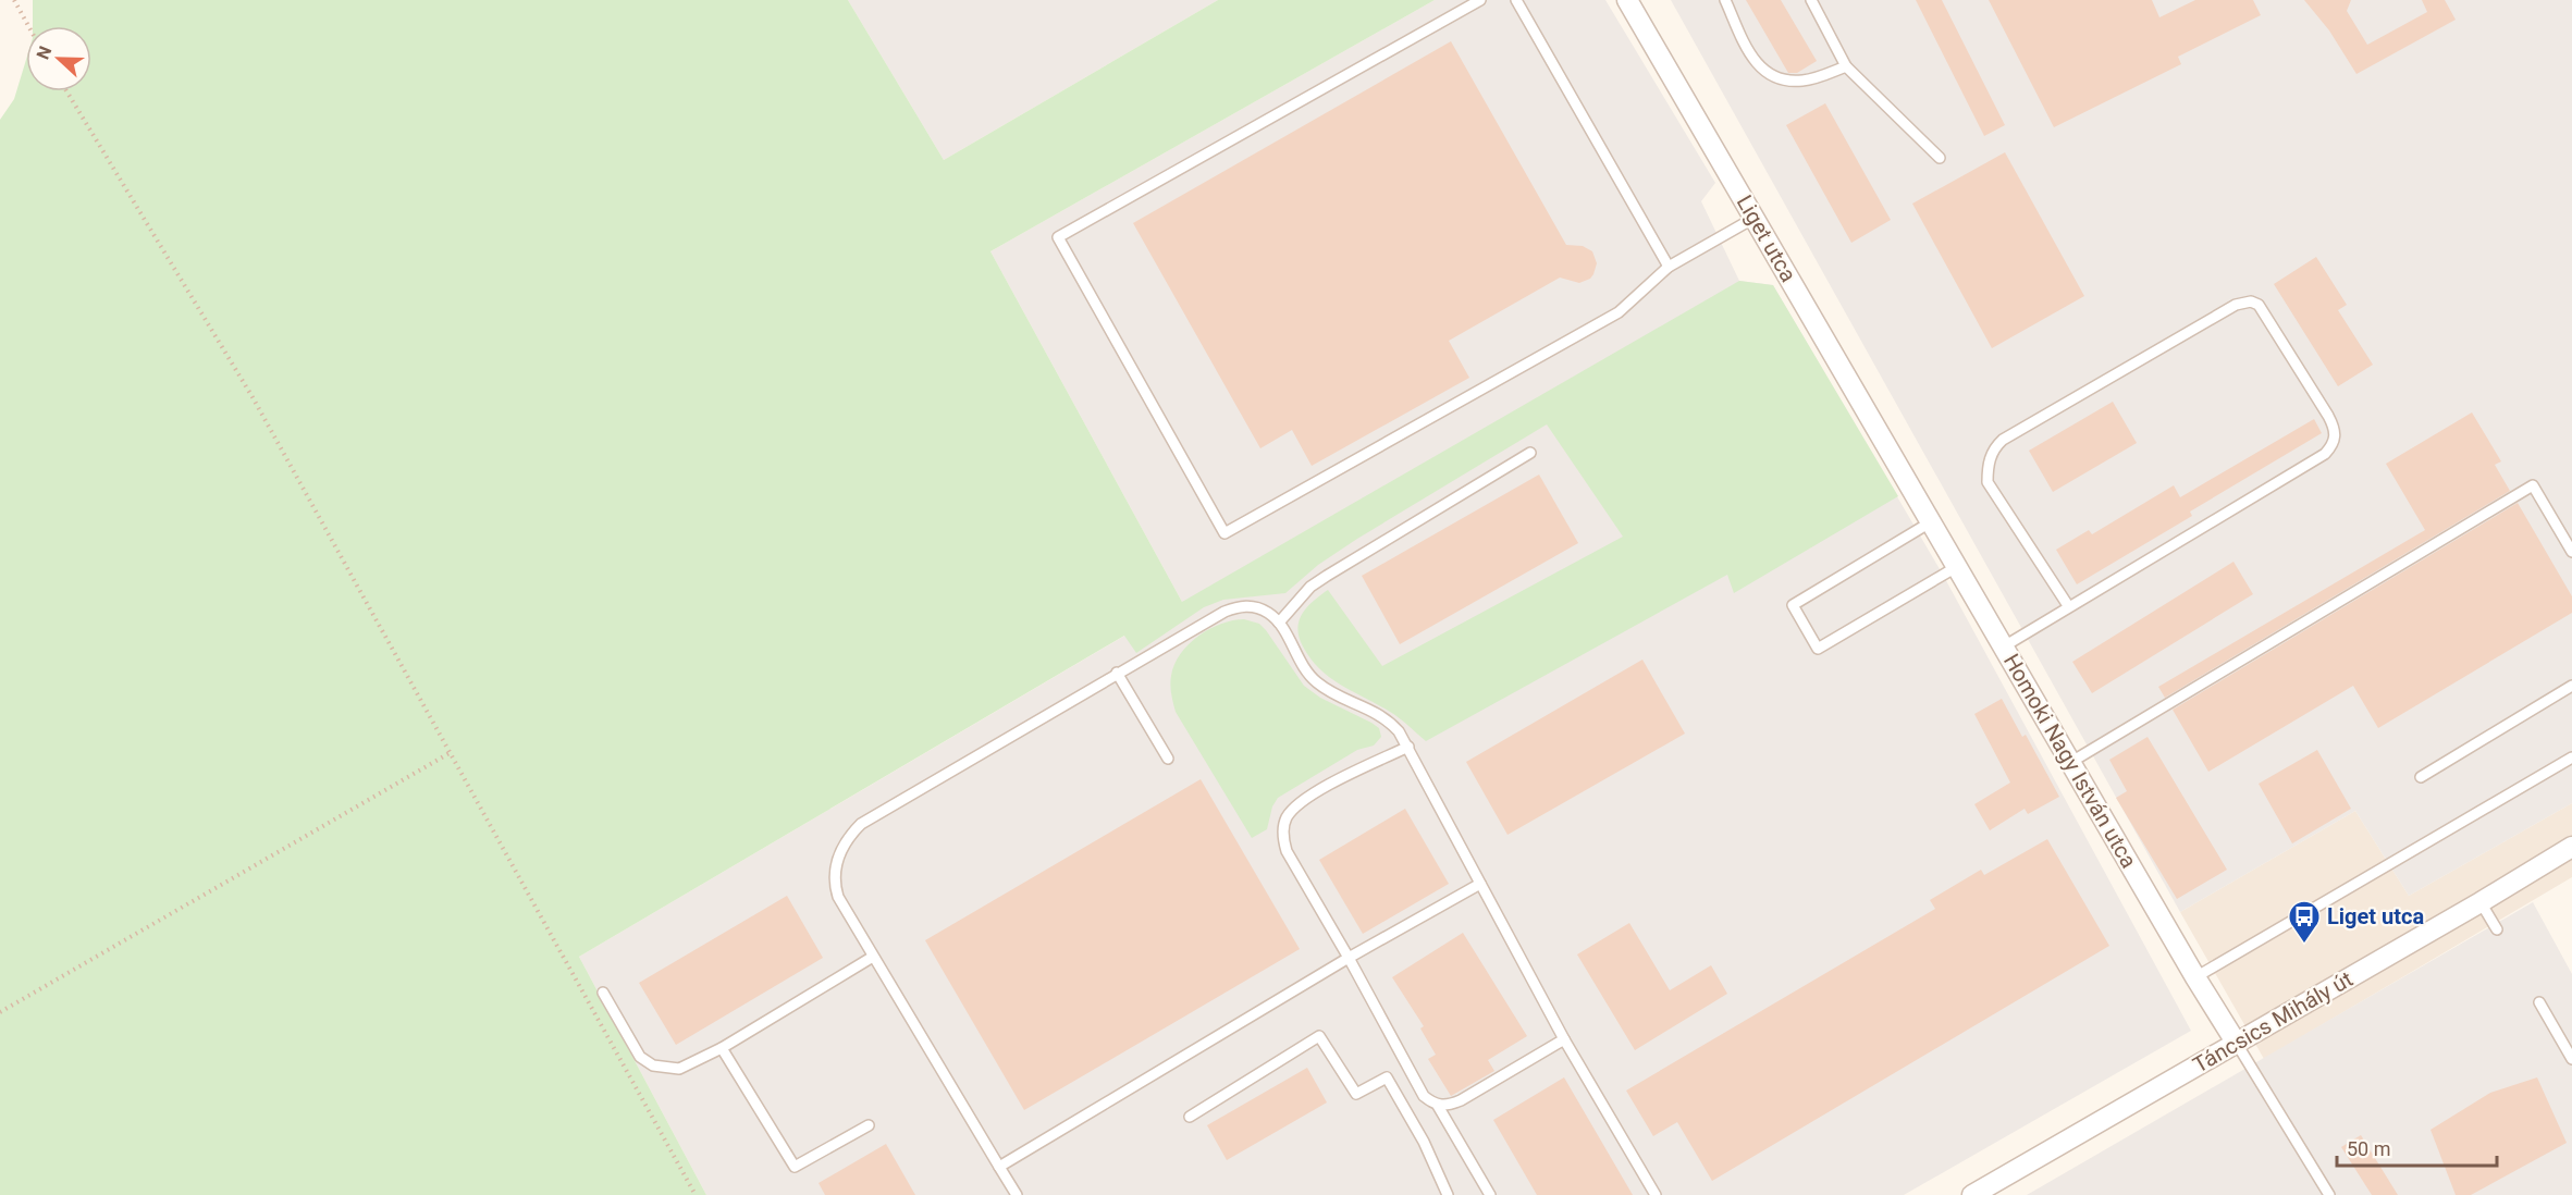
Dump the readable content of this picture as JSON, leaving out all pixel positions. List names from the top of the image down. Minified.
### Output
{"streets":{"street":["Liget utca","Homoki Nagy István utca","Táncsics Mihály út"]},"crossings":[["Liget utca","Homoki Nagy István utca"],["Homoki Nagy István utca","Táncsics Mihály út"]],"places":{"bus stop":["Liget utca"]},"scale_bar":"50 m","north":"left"}
